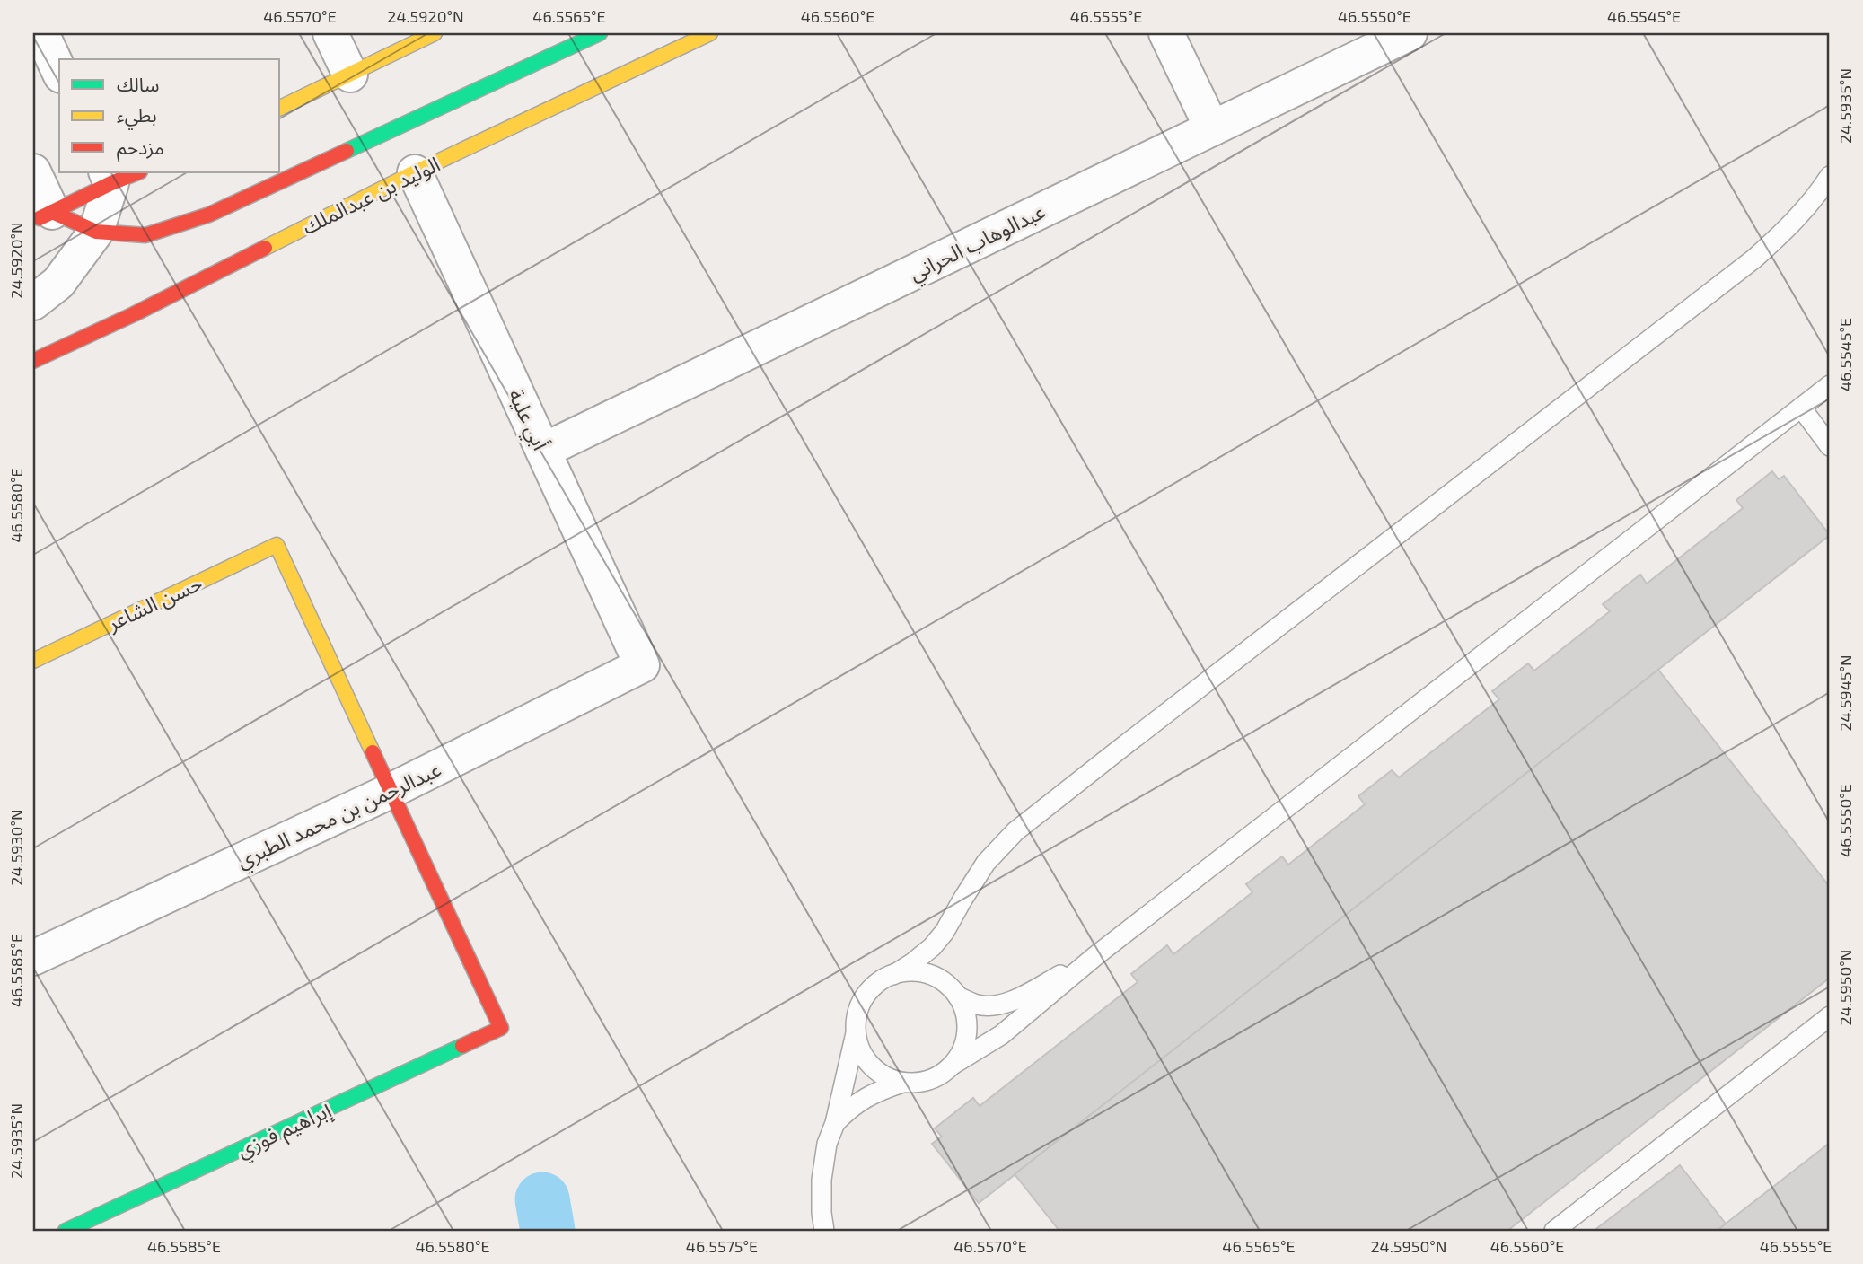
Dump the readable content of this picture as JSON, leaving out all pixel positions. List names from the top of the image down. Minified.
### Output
{"streets":{"street":["الوليد بن عبدالملك","عبدالوهاب الحراني","أبي علية","حسن الشاعر","عبدالرحمن بن محمد الطبري","إبراهيم فوزي"]},"crossings":[["الوليد بن عبدالملك","أبي علية"],["عبدالوهاب الحراني","أبي علية"],["أبي علية","عبدالرحمن بن محمد الطبري"],["حسن الشاعر","عبدالرحمن بن محمد الطبري"],["حسن الشاعر","إبراهيم فوزي"],["عبدالرحمن بن محمد الطبري","إبراهيم فوزي"]],"legend":["سالك","بطيء","مزدحم"],"coordinates":["46.5570°E","24.5920°N","46.5565°E","46.5560°E","46.5555°E","46.5550°E","46.5545°E","24.5935°N","46.5580°E","24.5945°N","24.5930°N","46.5585°E","24.5950°N","46.5575°E"]}
